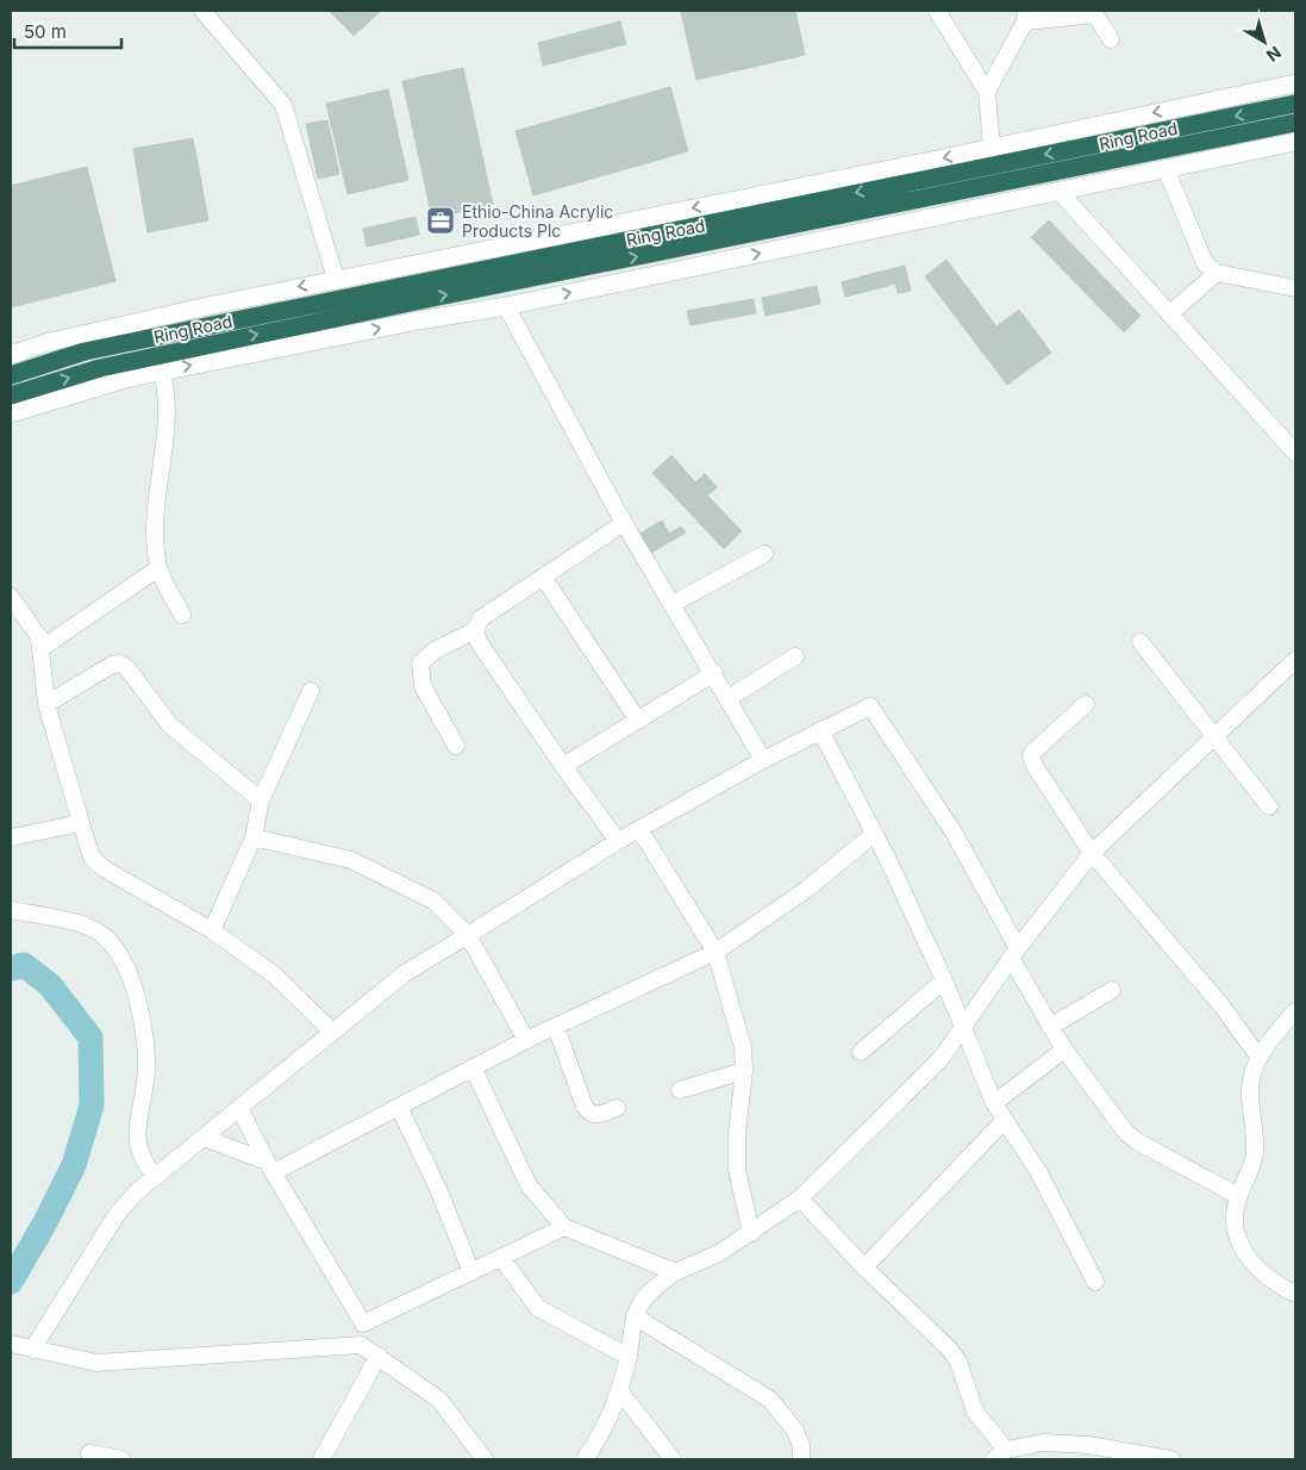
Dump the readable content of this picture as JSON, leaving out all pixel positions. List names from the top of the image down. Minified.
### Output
{"streets":{"highway":["Ring Road"]},"places":{"office":["Ethio-China Acrylic Products Plc"]},"scale_bar":"50 m","north":"bottom right"}
